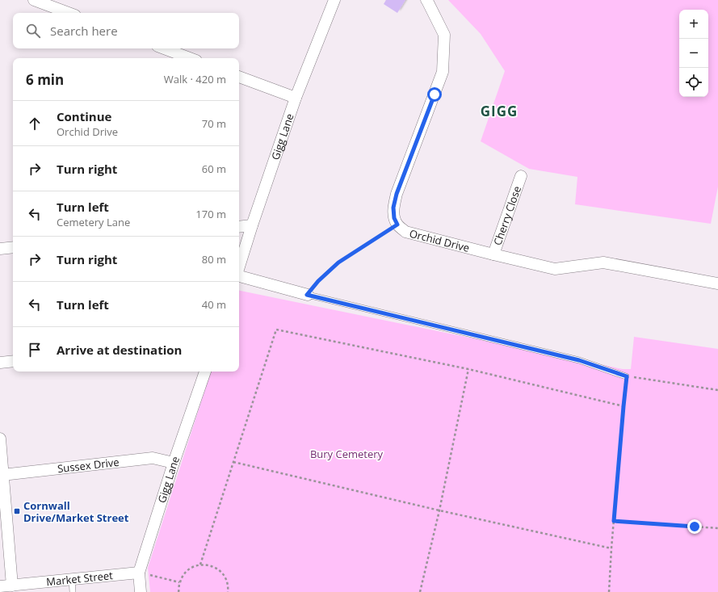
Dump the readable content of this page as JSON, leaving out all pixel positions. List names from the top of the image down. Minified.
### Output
{"streets":{"street":["Gigg Lane","Cherry Close","Orchid Drive","Sussex Drive","Market Street"]},"crossings":[["Gigg Lane","Sussex Drive"],["Gigg Lane","Market Street"],["Cherry Close","Orchid Drive"]],"districts":["GIGG"],"parks":["Bury Cemetery"],"places":{"transit":["Cornwall Drive/Market Street"]},"page":{"map_buttons":["+","−"],"search":"Search here","heading":["6 min","Walk · 420 m"],"list":[["Continue","Orchid Drive","70 m"],["Turn right","60 m"],["Turn left","Cemetery Lane","170 m"],["Turn right","80 m"],["Turn left","40 m"],"Arrive at destination"]}}
